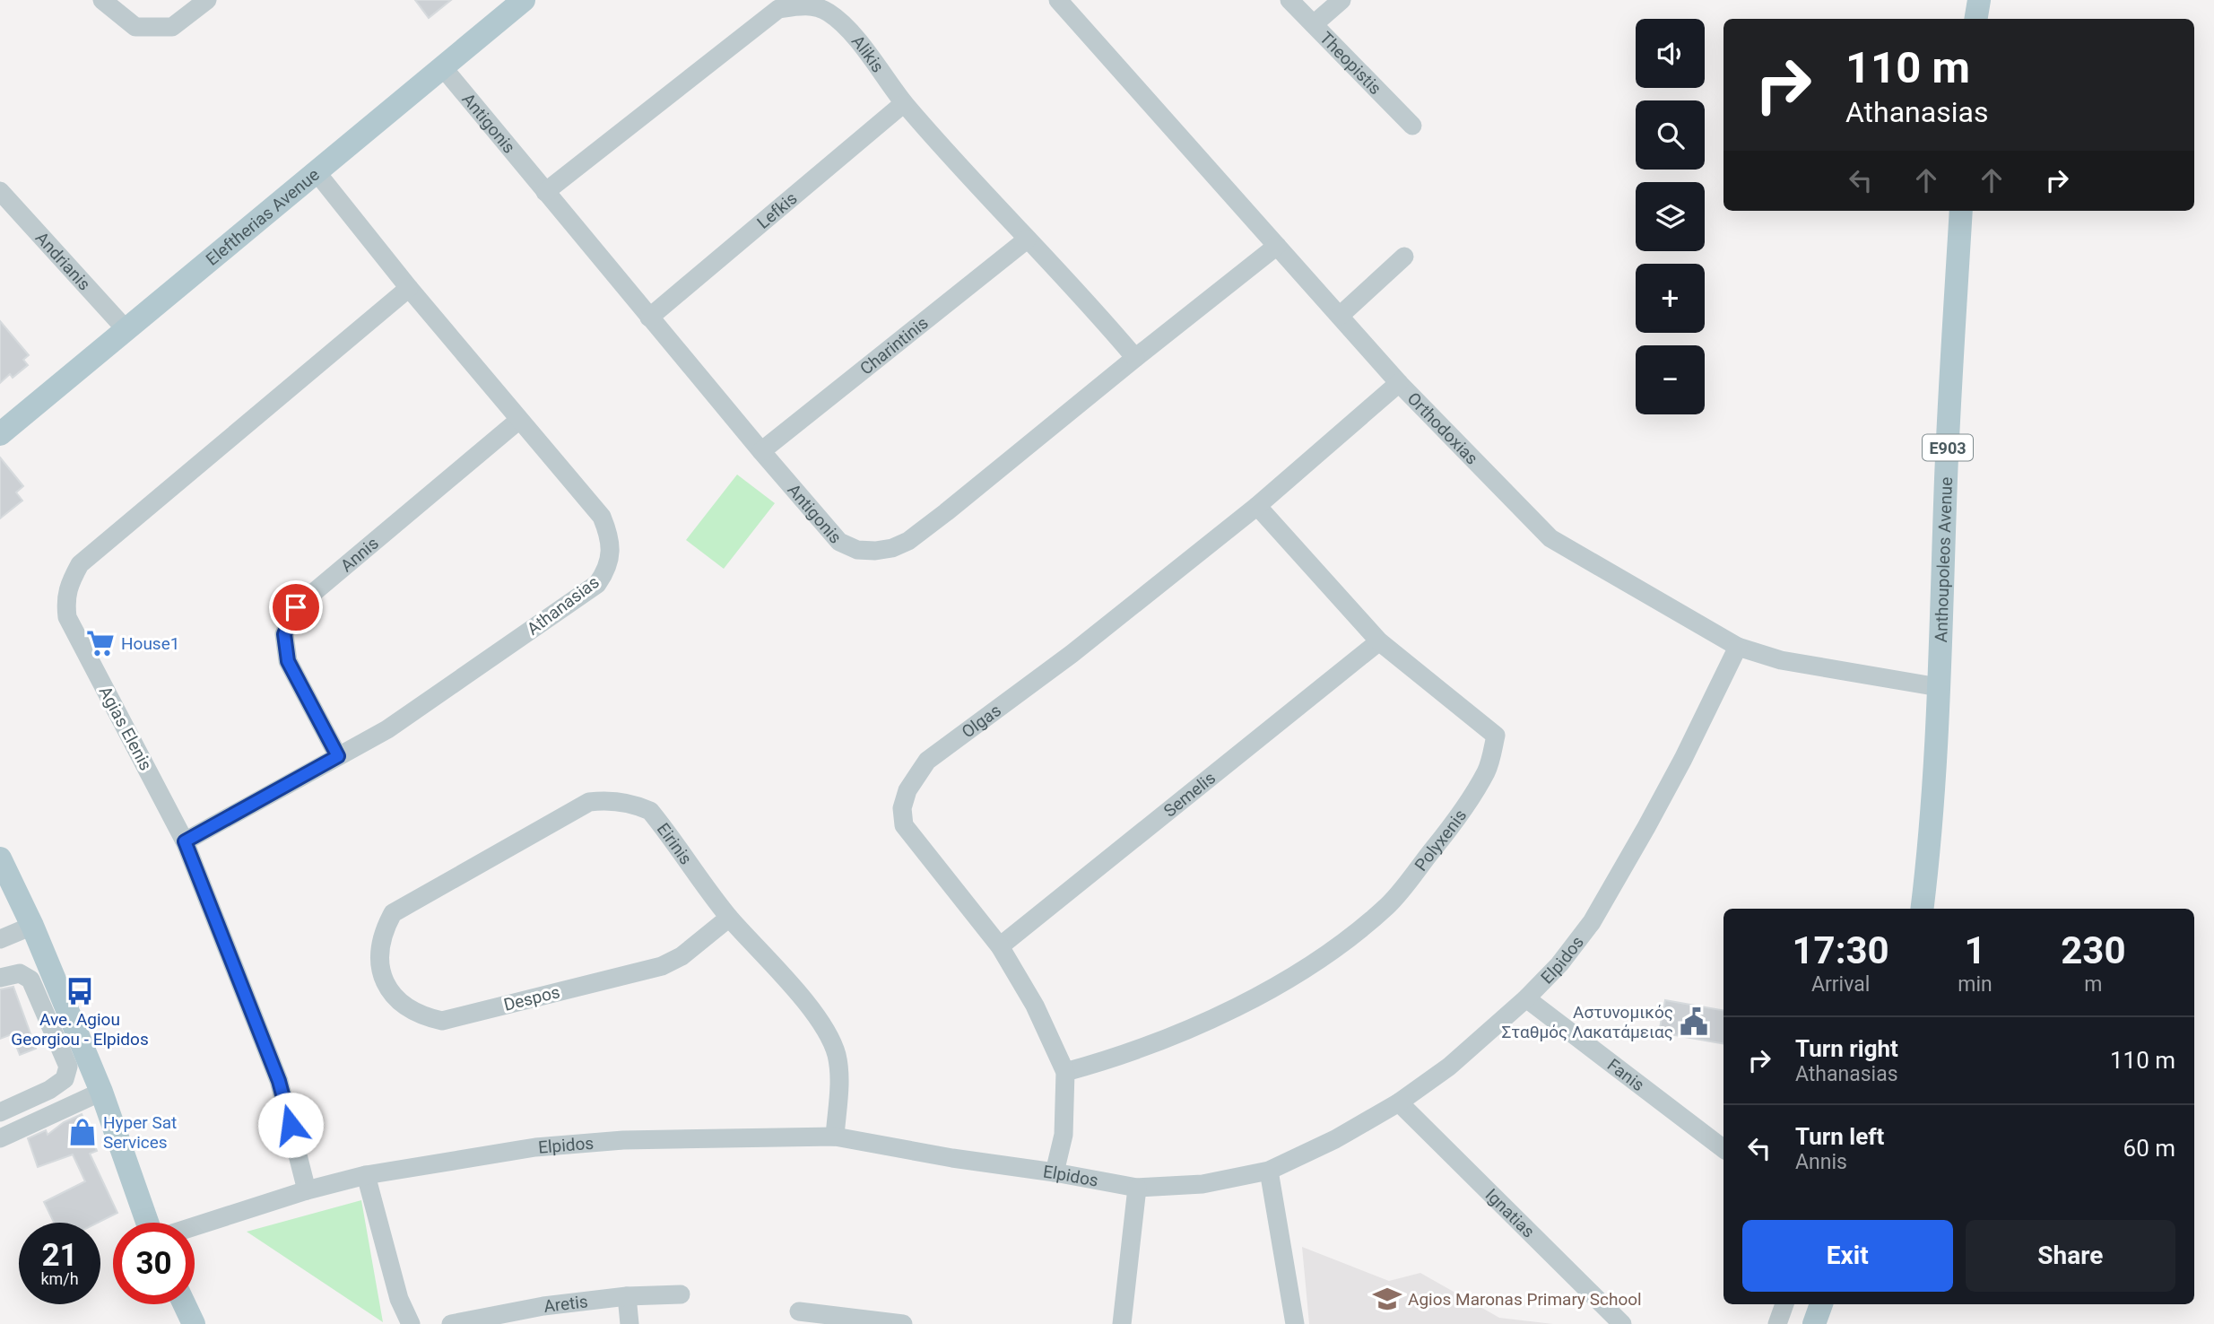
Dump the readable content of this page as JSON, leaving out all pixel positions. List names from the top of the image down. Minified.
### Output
{"streets":{"main road":["Eleftherias Avenue","E903","Anthoupoleos Avenue"],"street":["Alikis","Theopistis","Antigonis","Lefkis","Andrianis","Charintinis","Orthodoxias","Annis","Athanasias","Olgas","Agias Elenis","Semelis","Polyxenis","Eirinis","Elpidos","Despos","Fanis","Ignatias","Aretis"]},"crossings":[["Alikis","Antigonis"],["Alikis","Lefkis"],["Alikis","Charintinis"],["Antigonis","Lefkis"],["Antigonis","Eleftherias Avenue"],["Antigonis","Charintinis"],["Antigonis","Orthodoxias"],["Eleftherias Avenue","Andrianis"],["Eleftherias Avenue","Athanasias"],["Orthodoxias","Anthoupoleos Avenue"],["Orthodoxias","Olgas"],["Orthodoxias","Elpidos"],["Annis","Athanasias"],["Athanasias","Agias Elenis"],["Olgas","Semelis"],["Olgas","Polyxenis"],["Olgas","Elpidos"],["Agias Elenis","Elpidos"],["Semelis","Polyxenis"],["Eirinis","Elpidos"],["Eirinis","Despos"],["Elpidos","Fanis"],["Elpidos","Ignatias"]],"places":{"supermarket":["House1"],"bus stop":["Ave. Agiou Georgiou - Elpidos"],"public building":["Αστυνομικός Σταθμός Λακατάμειας"],"shop":["Hyper Sat Services"],"school or university":["Agios Maronas Primary School"]},"page":{"map_buttons":["+","−"],"turn":["110 m","Athanasias"],"eta":["17:30","Arrival","1","min","230","m"],"list":[{"name":"Turn right","note":"Athanasias","value":"110 m"},{"name":"Turn left","note":"Annis","value":"60 m"}],"buttons":["Exit","Share"],"speed":"21 km/h","limit":"30"}}
